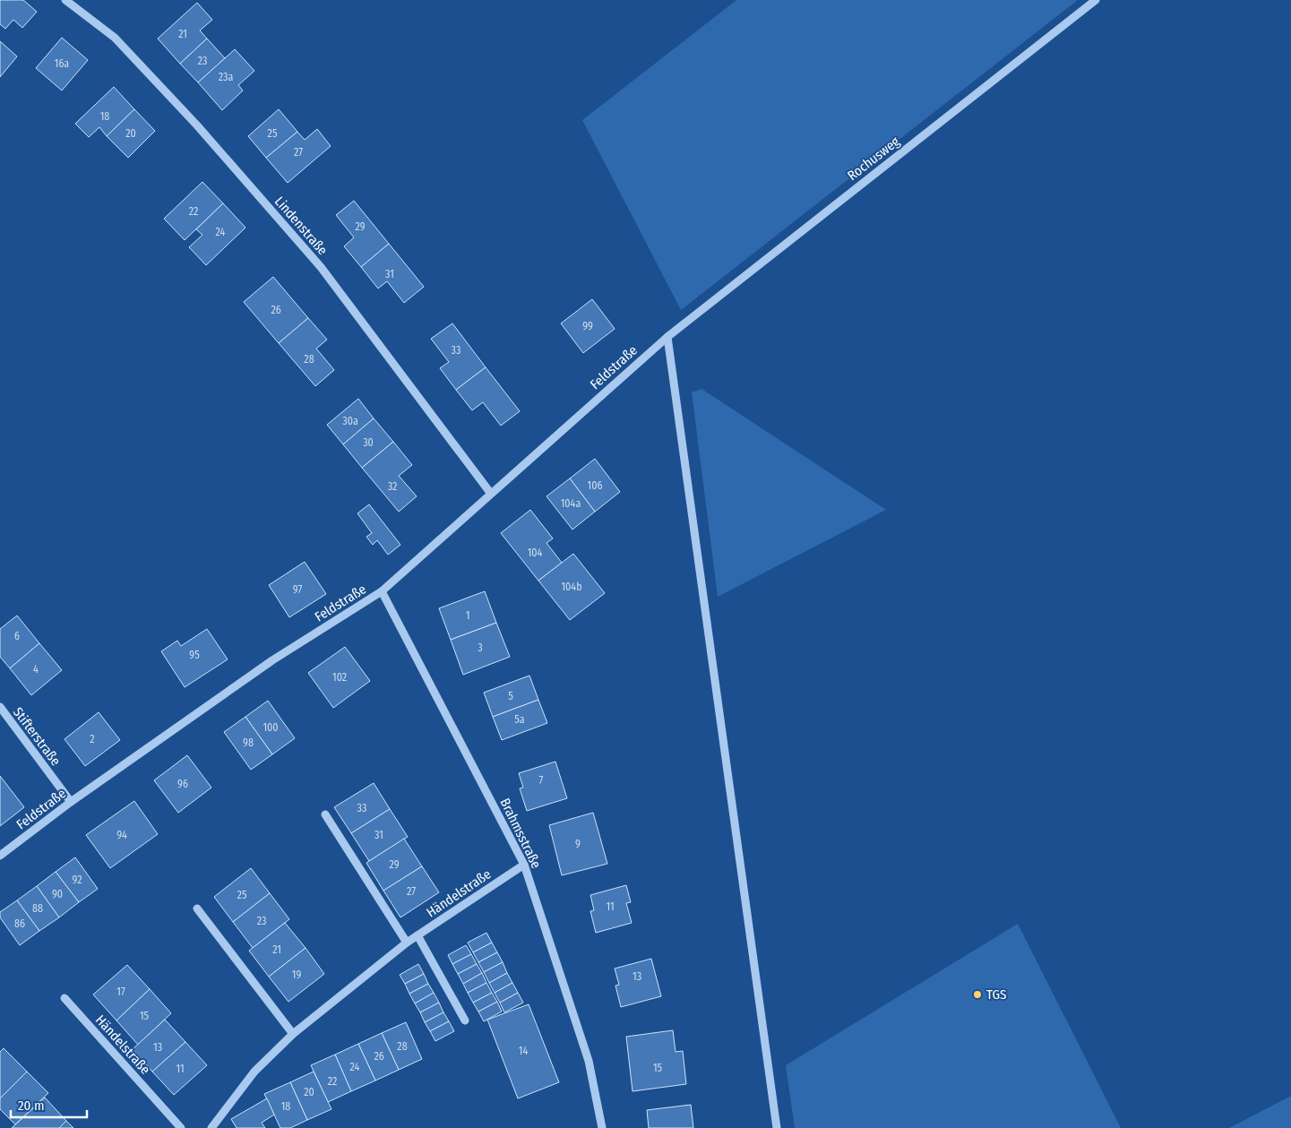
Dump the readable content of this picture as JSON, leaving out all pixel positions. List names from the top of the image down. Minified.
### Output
{"streets":{"street":["Rochusweg","Lindenstraße","Feldstraße","Stifterstraße","Brahmsstraße","Händelstraße"]},"crossings":[["Rochusweg","Feldstraße"],["Lindenstraße","Feldstraße"],["Feldstraße","Stifterstraße"],["Feldstraße","Brahmsstraße"],["Brahmsstraße","Händelstraße"]],"places":["TGS"],"house_numbers":["21","23","16a","23a","18","20","25","27","22","29","24","31","26","99","33","28","30a","30","106","32","104a","104","104b","97","1","6","3","95","4","102","5","5a","100","2","98","7","96","33","94","31","9","29","92","27","90","25","11","88","23","86","21","19","13","17","15","28","13","14","26","24","15","11","22","20","18"],"scale_bar":"20 m"}
